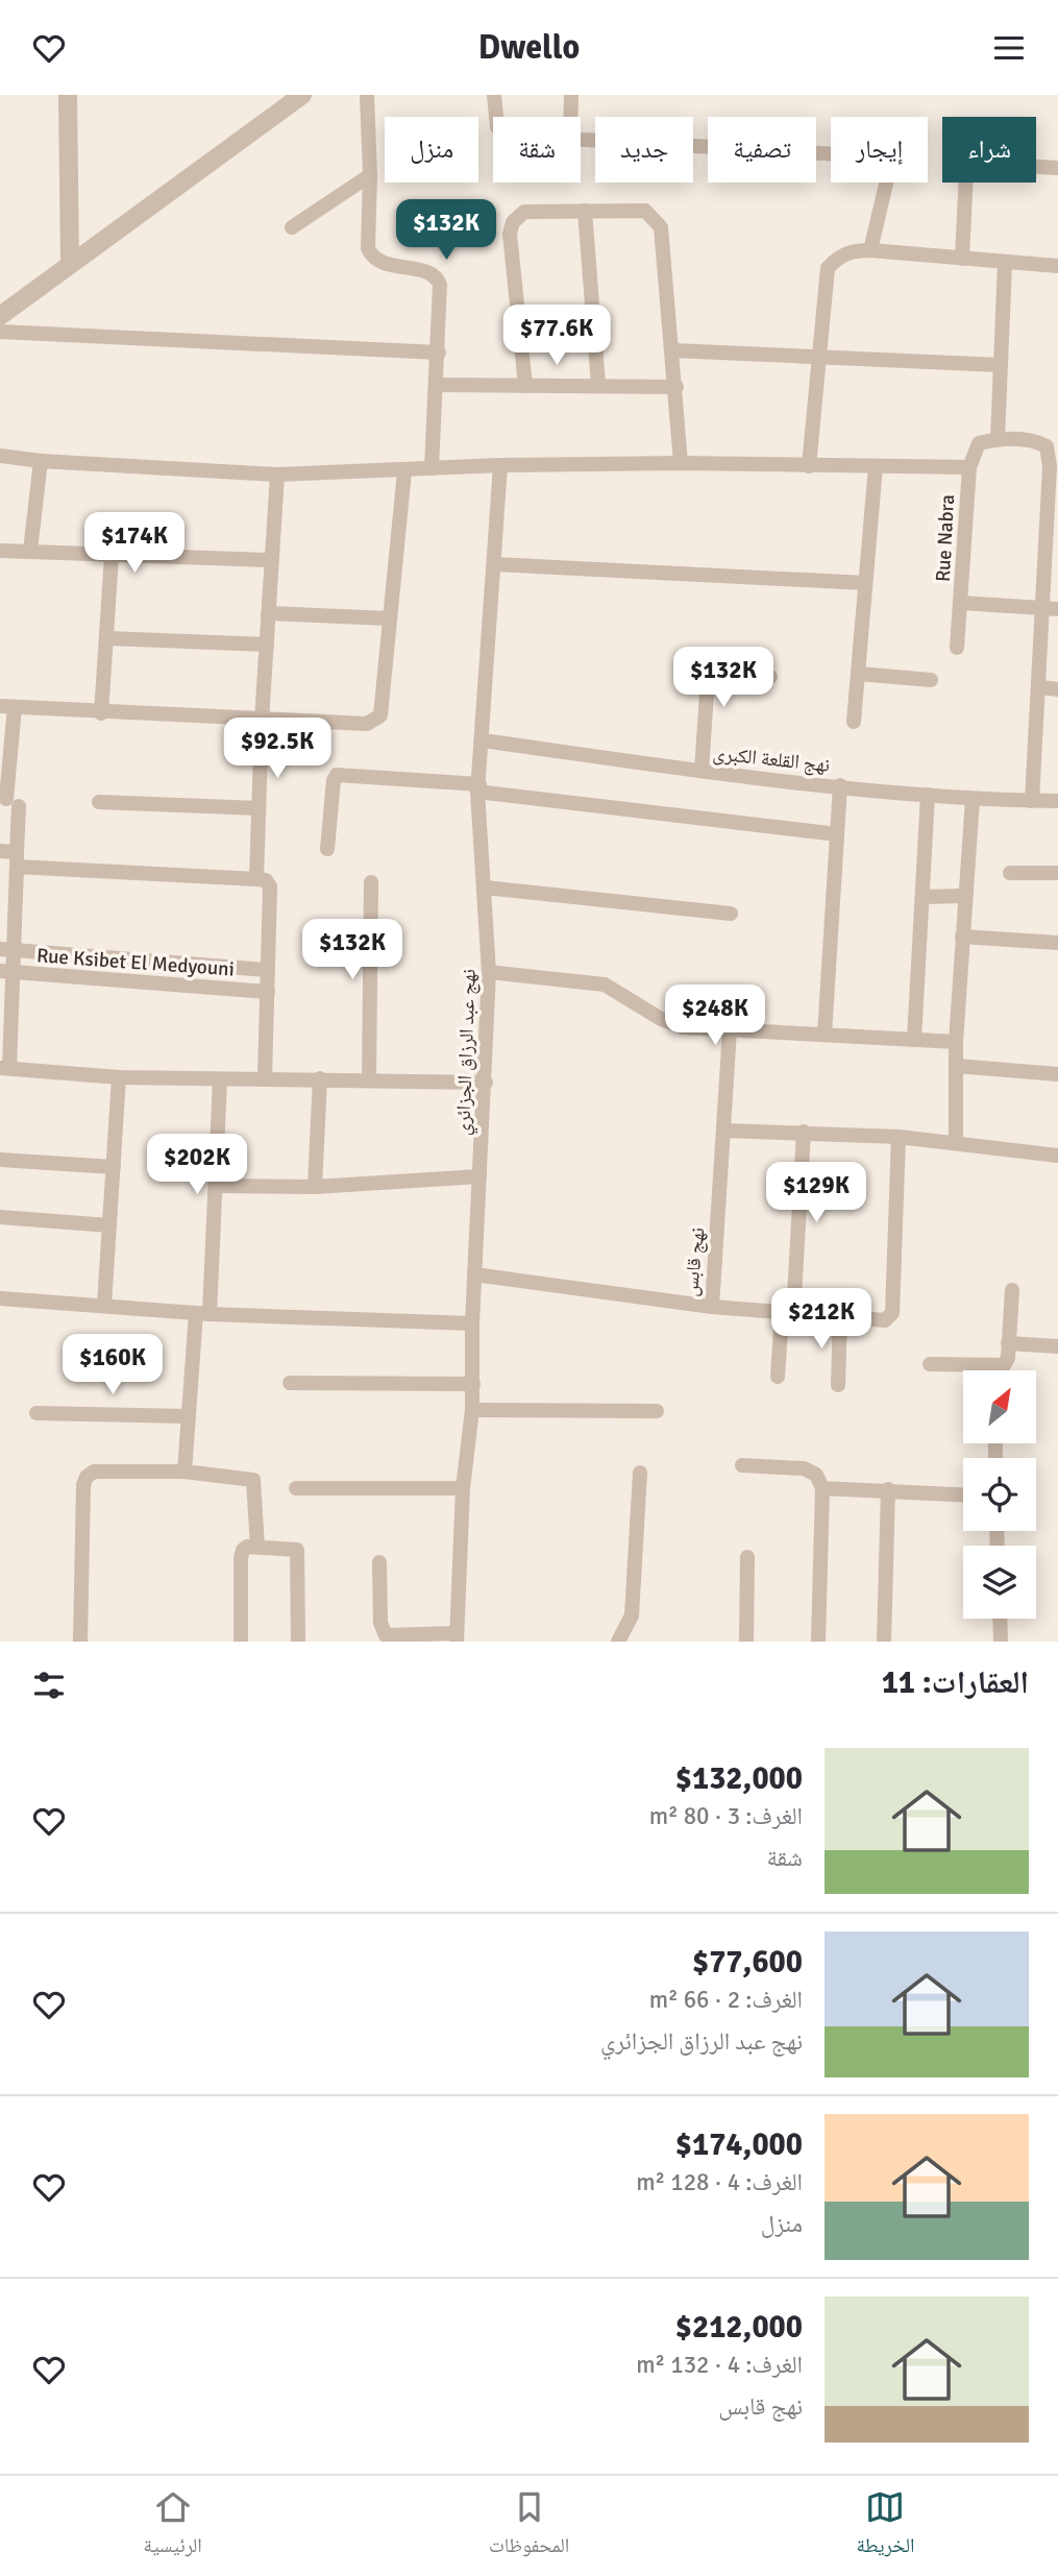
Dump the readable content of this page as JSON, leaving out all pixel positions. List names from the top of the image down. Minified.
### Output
{"streets":{"street":["Rue Nabra","نهج القلعة الكبرى","Rue Ksibet El Medyouni","نهج عبد الرزاق الجزائري","نهج قابس"]},"crossings":[["نهج القلعة الكبرى","نهج عبد الرزاق الجزائري"],["نهج عبد الرزاق الجزائري","نهج قابس"]],"north":"top right","page":{"header":"Dwello","chip":["شراء","إيجار","تصفية","جديد","شقة","منزل"],"price":["$132K","$77.6K","$174K","$132K","$92.5K","$132K","$248K","$202K","$129K","$212K","$160K"],"heading":"العقارات: 11","list":[{"name":"$132,000","note":"الغرف: 3 · 80 m² · شقة"},{"name":"$77,600","note":"الغرف: 2 · 66 m² · نهج عبد الرزاق الجزائري"},{"name":"$174,000","note":"الغرف: 4 · 128 m² · منزل"},{"name":"$212,000","note":"الغرف: 4 · 132 m² · نهج قابس"}],"tabs":["الخريطة","المحفوظات","الرئيسية"]}}
